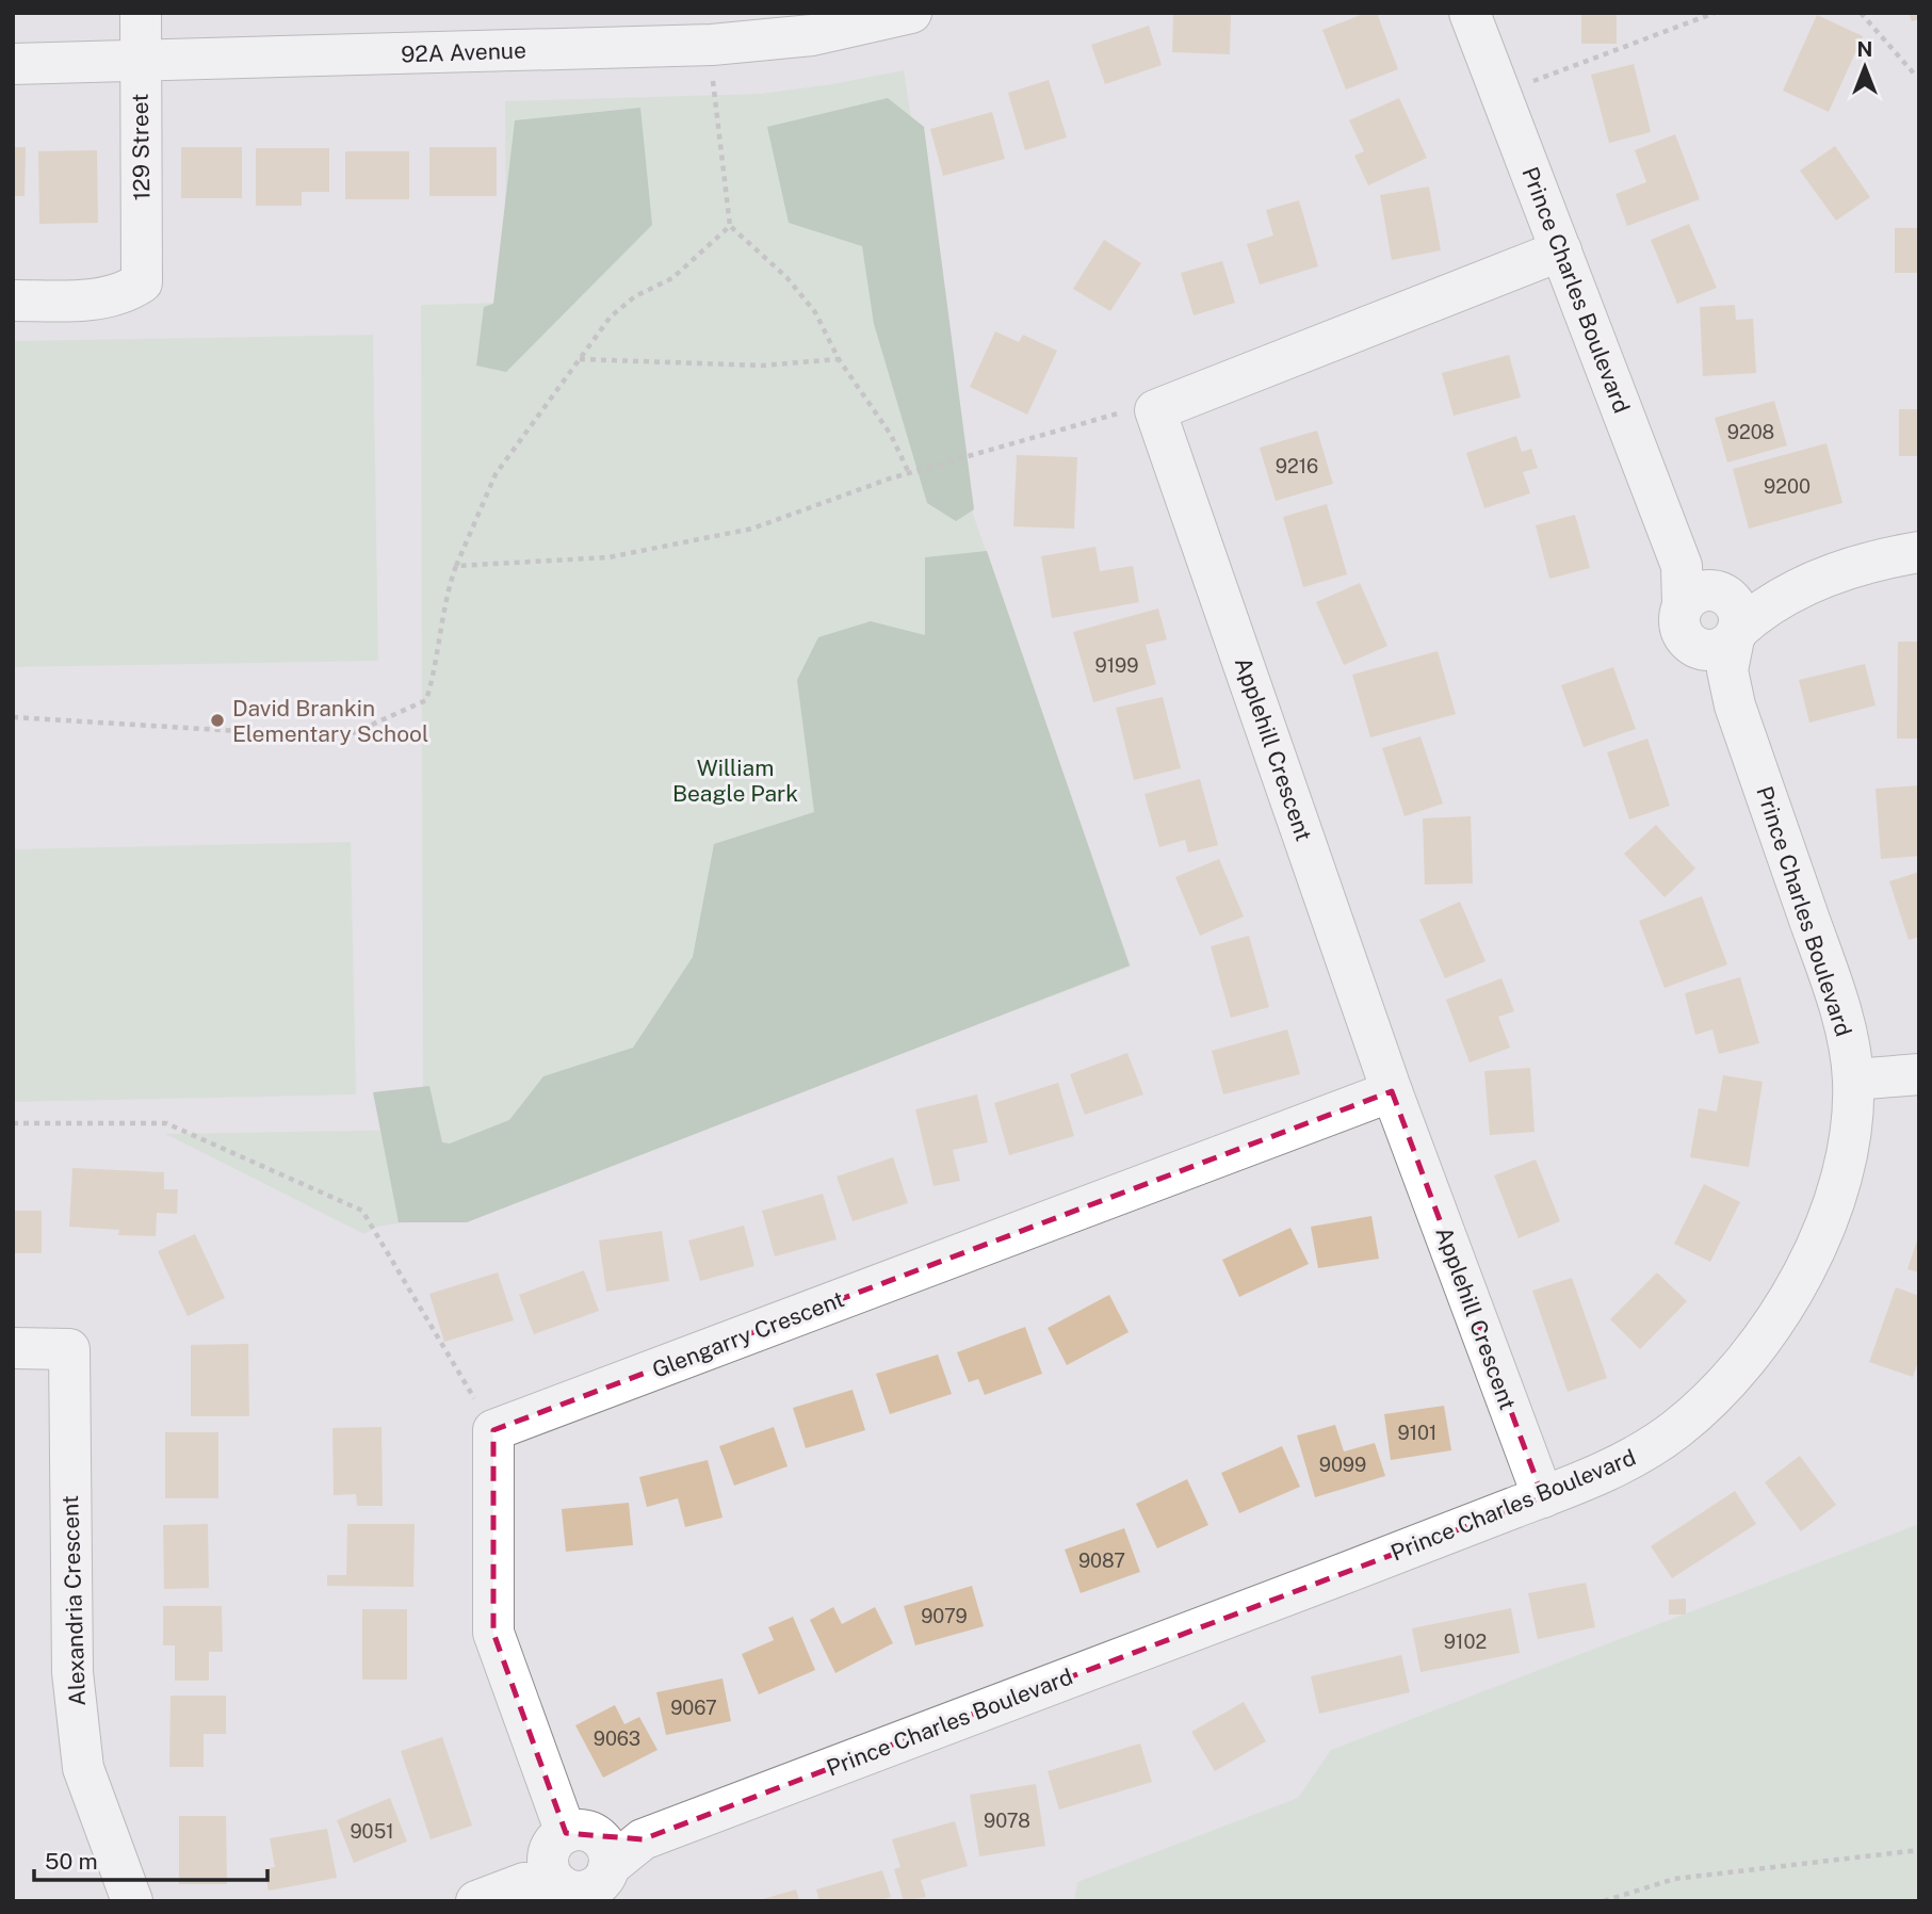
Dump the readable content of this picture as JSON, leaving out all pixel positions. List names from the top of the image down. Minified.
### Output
{"streets":{"street":["92A Avenue","129 Street","Prince Charles Boulevard","Applehill Crescent","Glengarry Crescent","Alexandria Crescent"]},"crossings":[["92A Avenue","129 Street"],["Prince Charles Boulevard","Applehill Crescent"],["Prince Charles Boulevard","Glengarry Crescent"],["Applehill Crescent","Glengarry Crescent"]],"parks":["William Beagle Park"],"places":["David Brankin Elementary School"],"house_numbers":["9208","9216","9200","9199","9101","9099","9087","9079","9102","9067","9063","9078","9051"],"scale_bar":"50 m","north":"top"}
